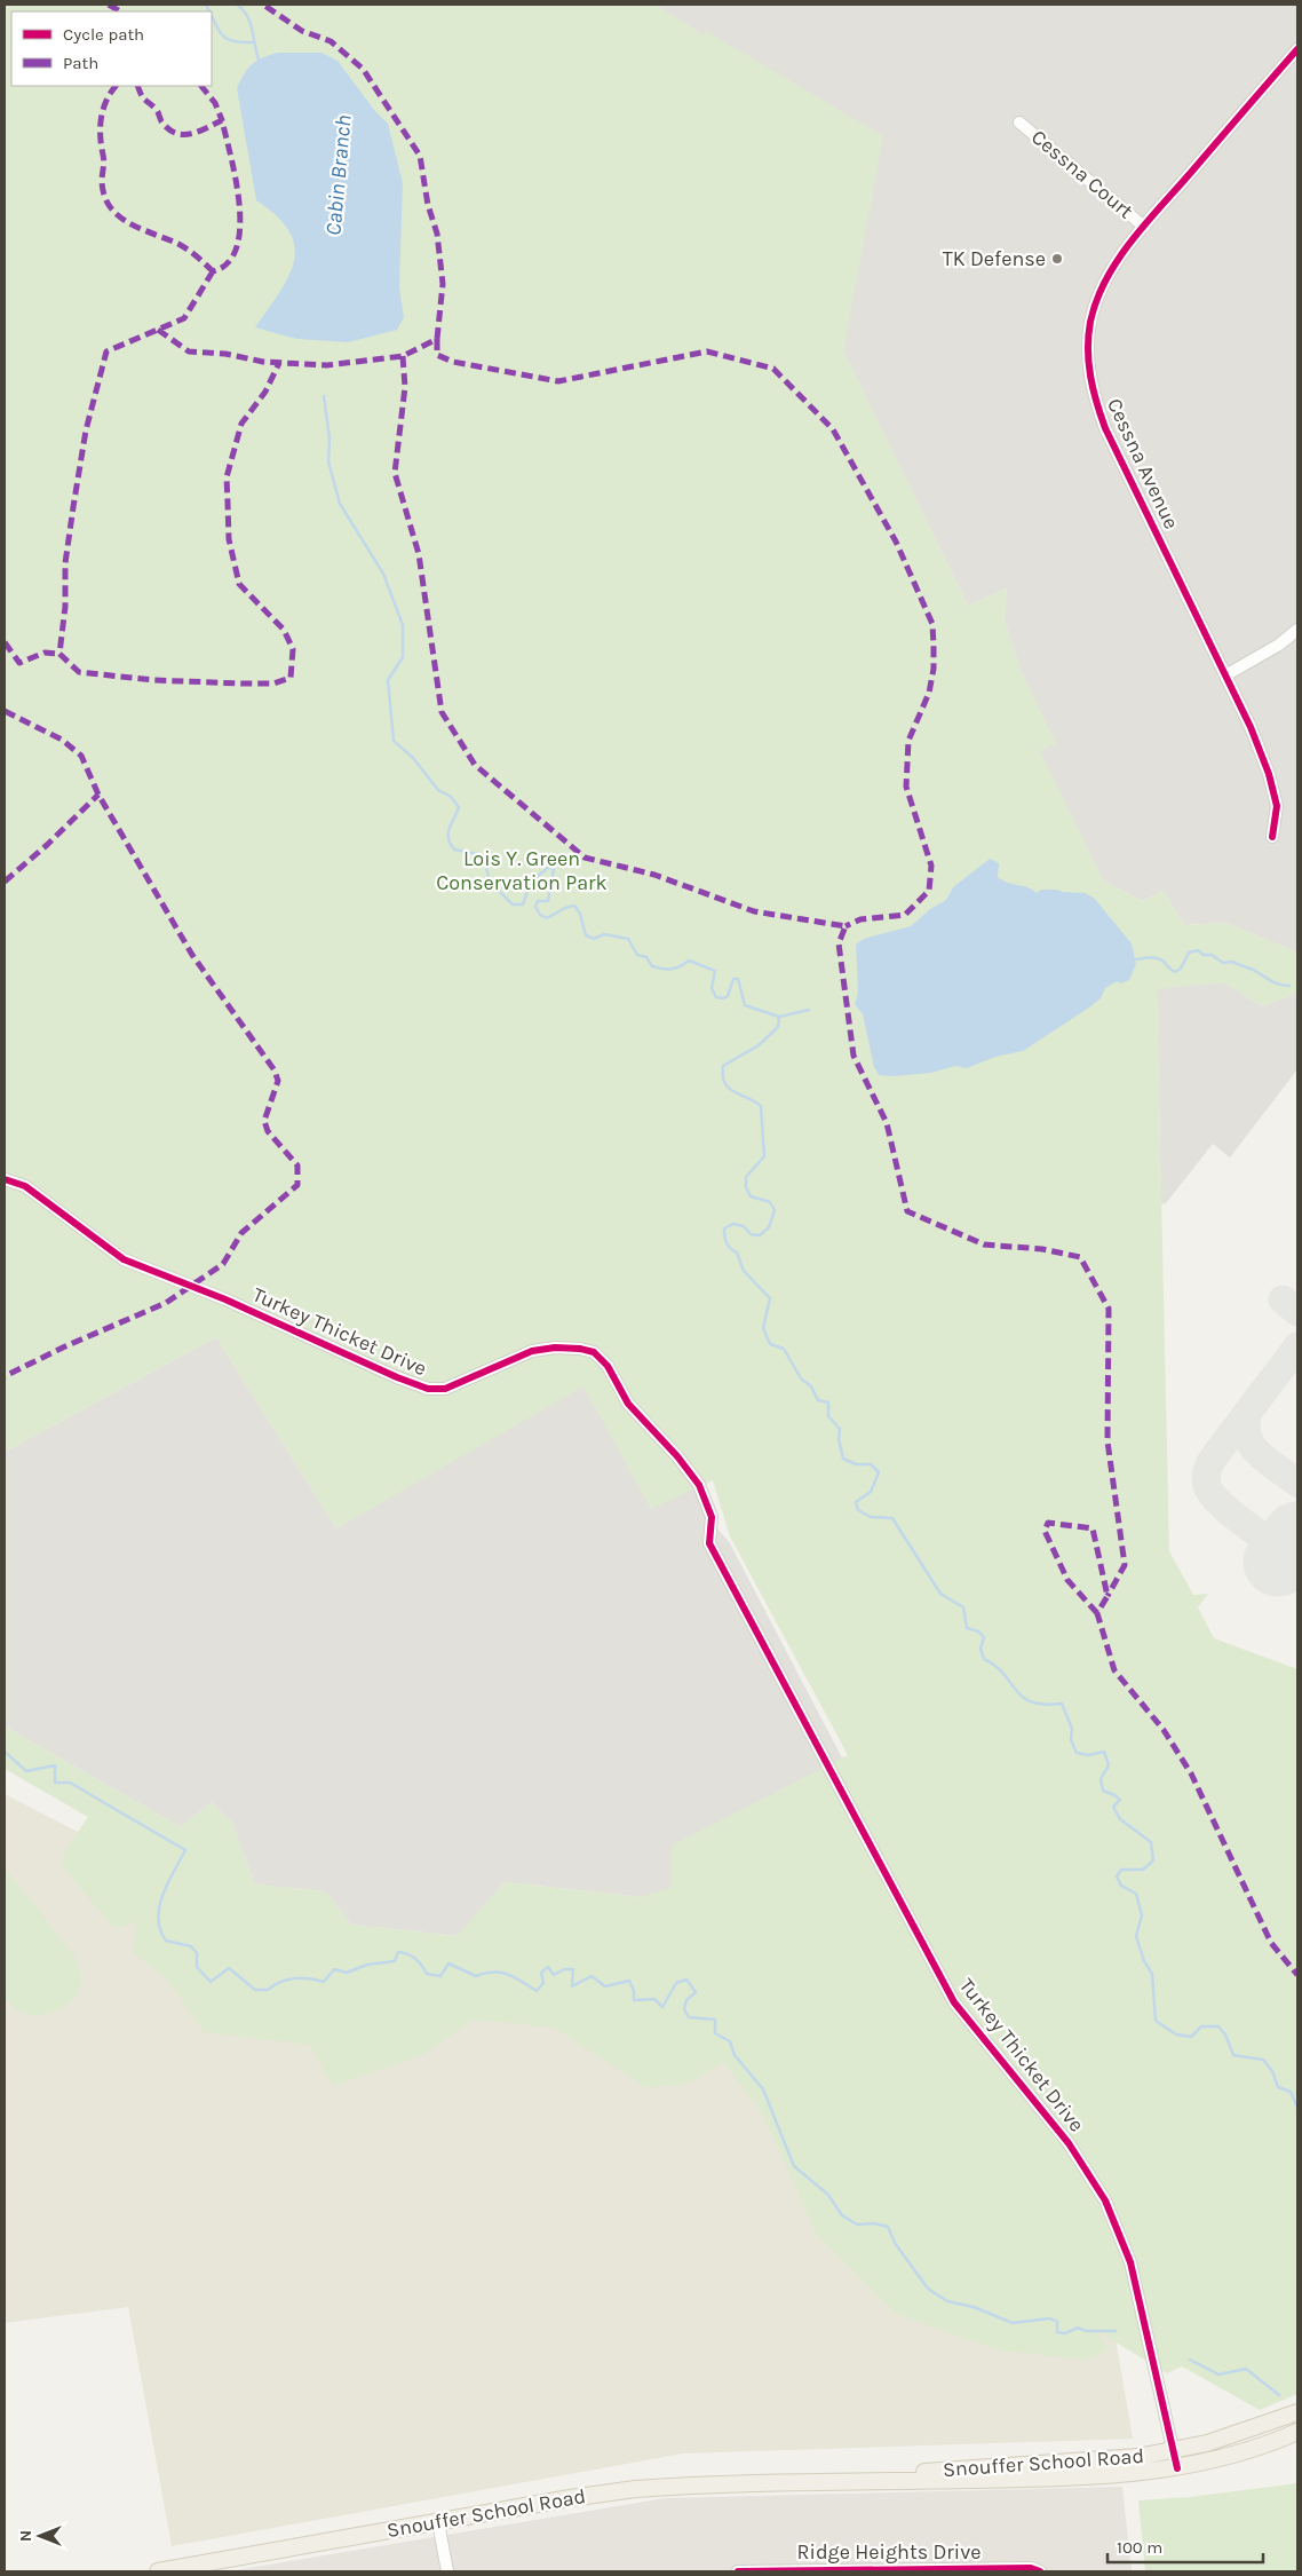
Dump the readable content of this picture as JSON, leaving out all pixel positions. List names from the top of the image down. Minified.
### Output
{"streets":{"main road":["Snouffer School Road"],"street":["Cessna Court","Cessna Avenue","Turkey Thicket Drive","Ridge Heights Drive"]},"crossings":[["Cessna Court","Cessna Avenue"],["Turkey Thicket Drive","Snouffer School Road"]],"water":["Cabin Branch"],"parks":["Lois Y. Green Conservation Park"],"places":["TK Defense"],"legend":["Cycle path","Path"],"scale_bar":"100 m","north":"left"}
